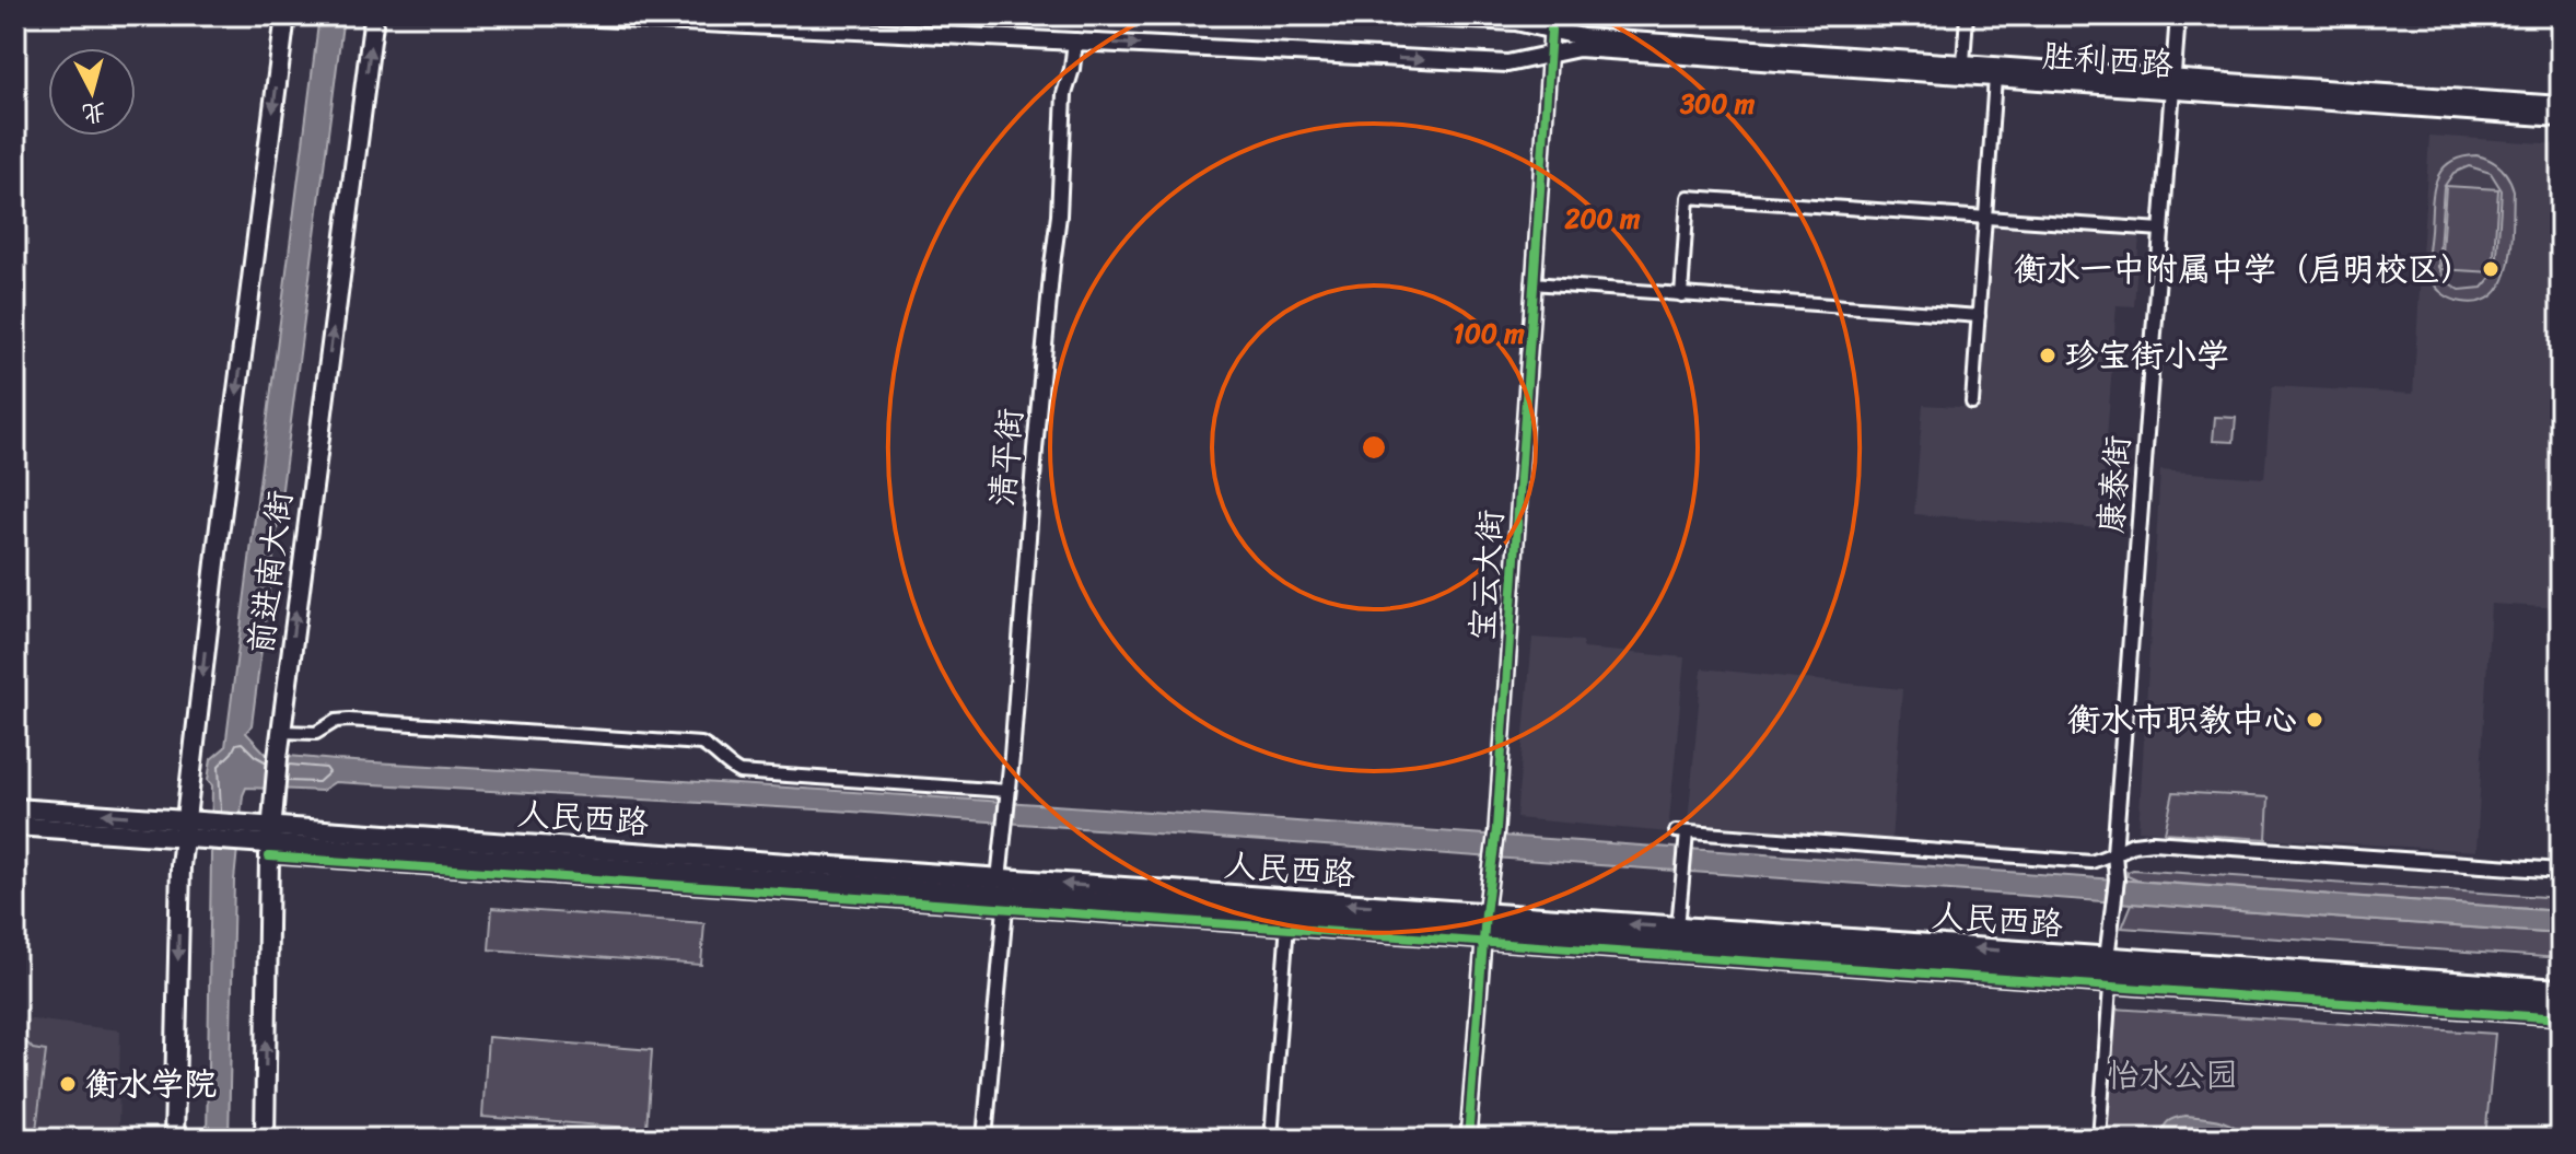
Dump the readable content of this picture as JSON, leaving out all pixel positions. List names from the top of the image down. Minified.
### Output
{"streets":{"main road":["胜利西路","前进南大街","人民西路"],"street":["清平街","康泰街","宝云大街"]},"crossings":[["胜利西路","清平街"],["胜利西路","康泰街"],["胜利西路","宝云大街"],["清平街","人民西路"],["康泰街","人民西路"],["前进南大街","人民西路"],["宝云大街","人民西路"]],"parks":["怡水公园"],"places":["衡水一中附属中学（启明校区）","珍宝街小学","衡水市职教中心","衡水学院"],"north":"bottom","rings":["300 m","200 m","100 m"]}
